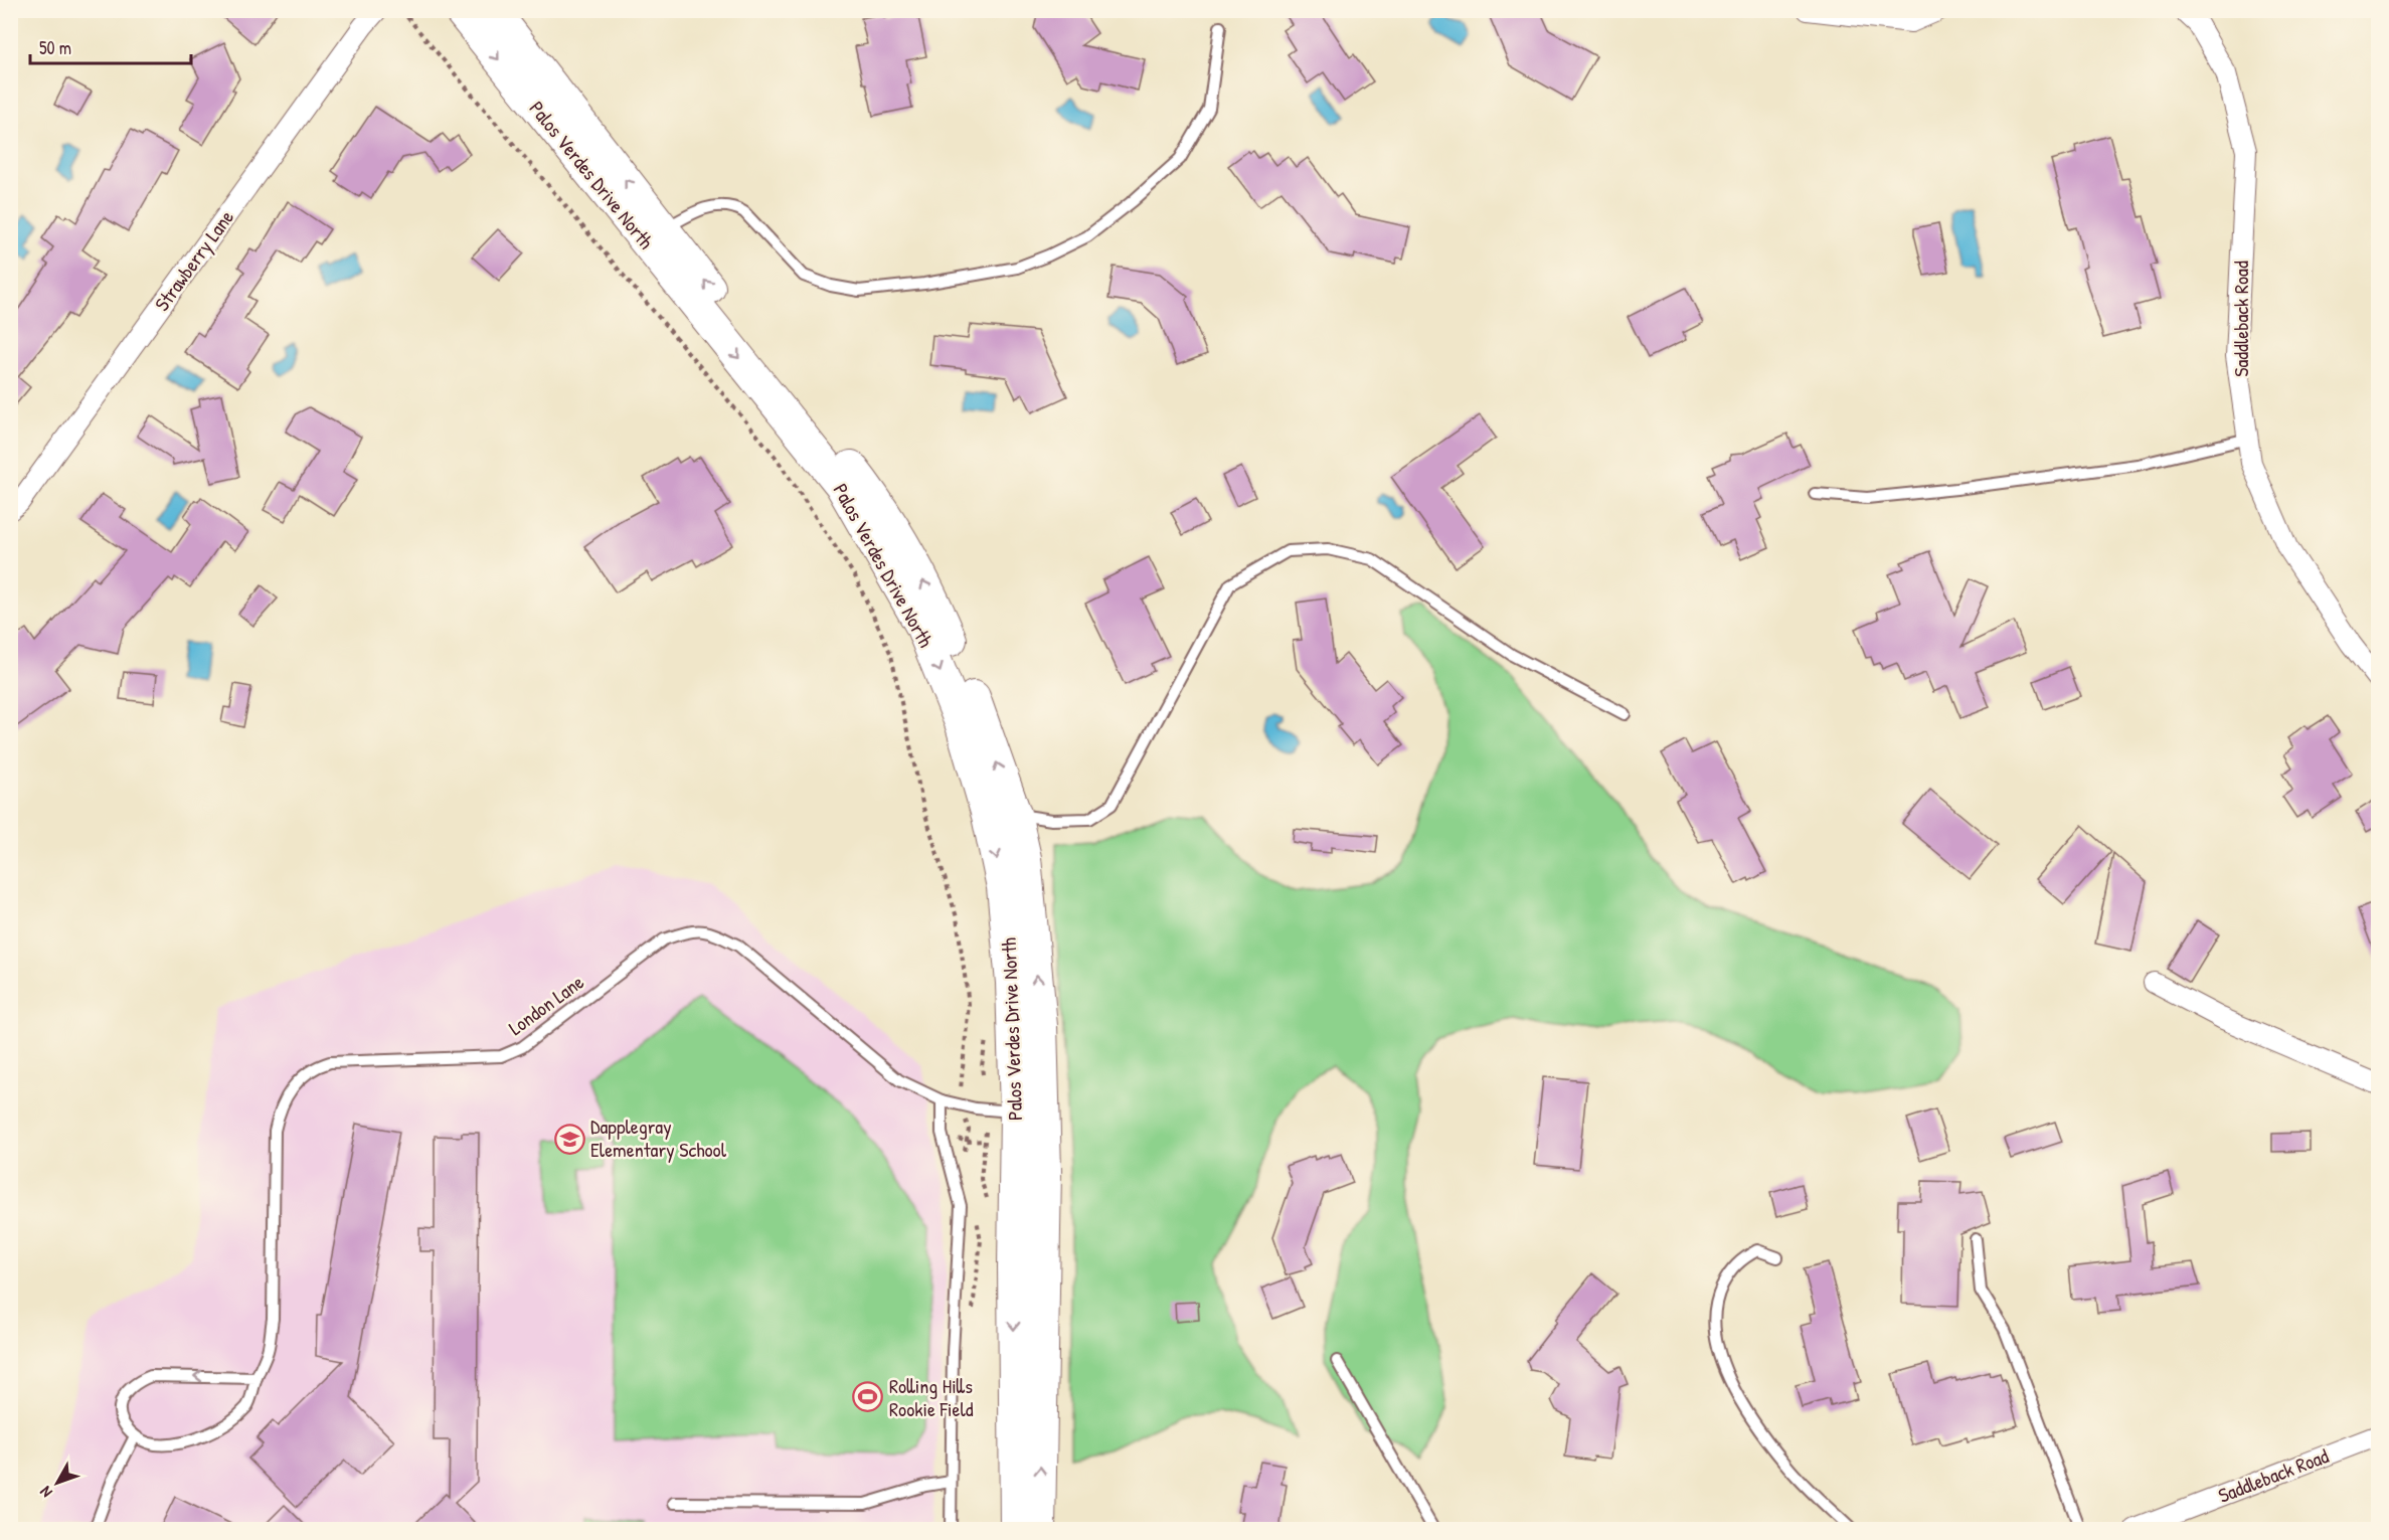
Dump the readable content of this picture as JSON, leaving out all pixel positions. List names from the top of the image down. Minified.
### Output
{"streets":{"main road":["Palos Verdes Drive North"],"street":["Strawberry Lane","Saddleback Road"],"lane":["London Lane"]},"crossings":[["Palos Verdes Drive North","London Lane"]],"places":{"school or university":["Dapplegray Elementary School"],"sports":["Rolling Hills Rookie Field"]},"scale_bar":"50 m","north":"bottom left"}
